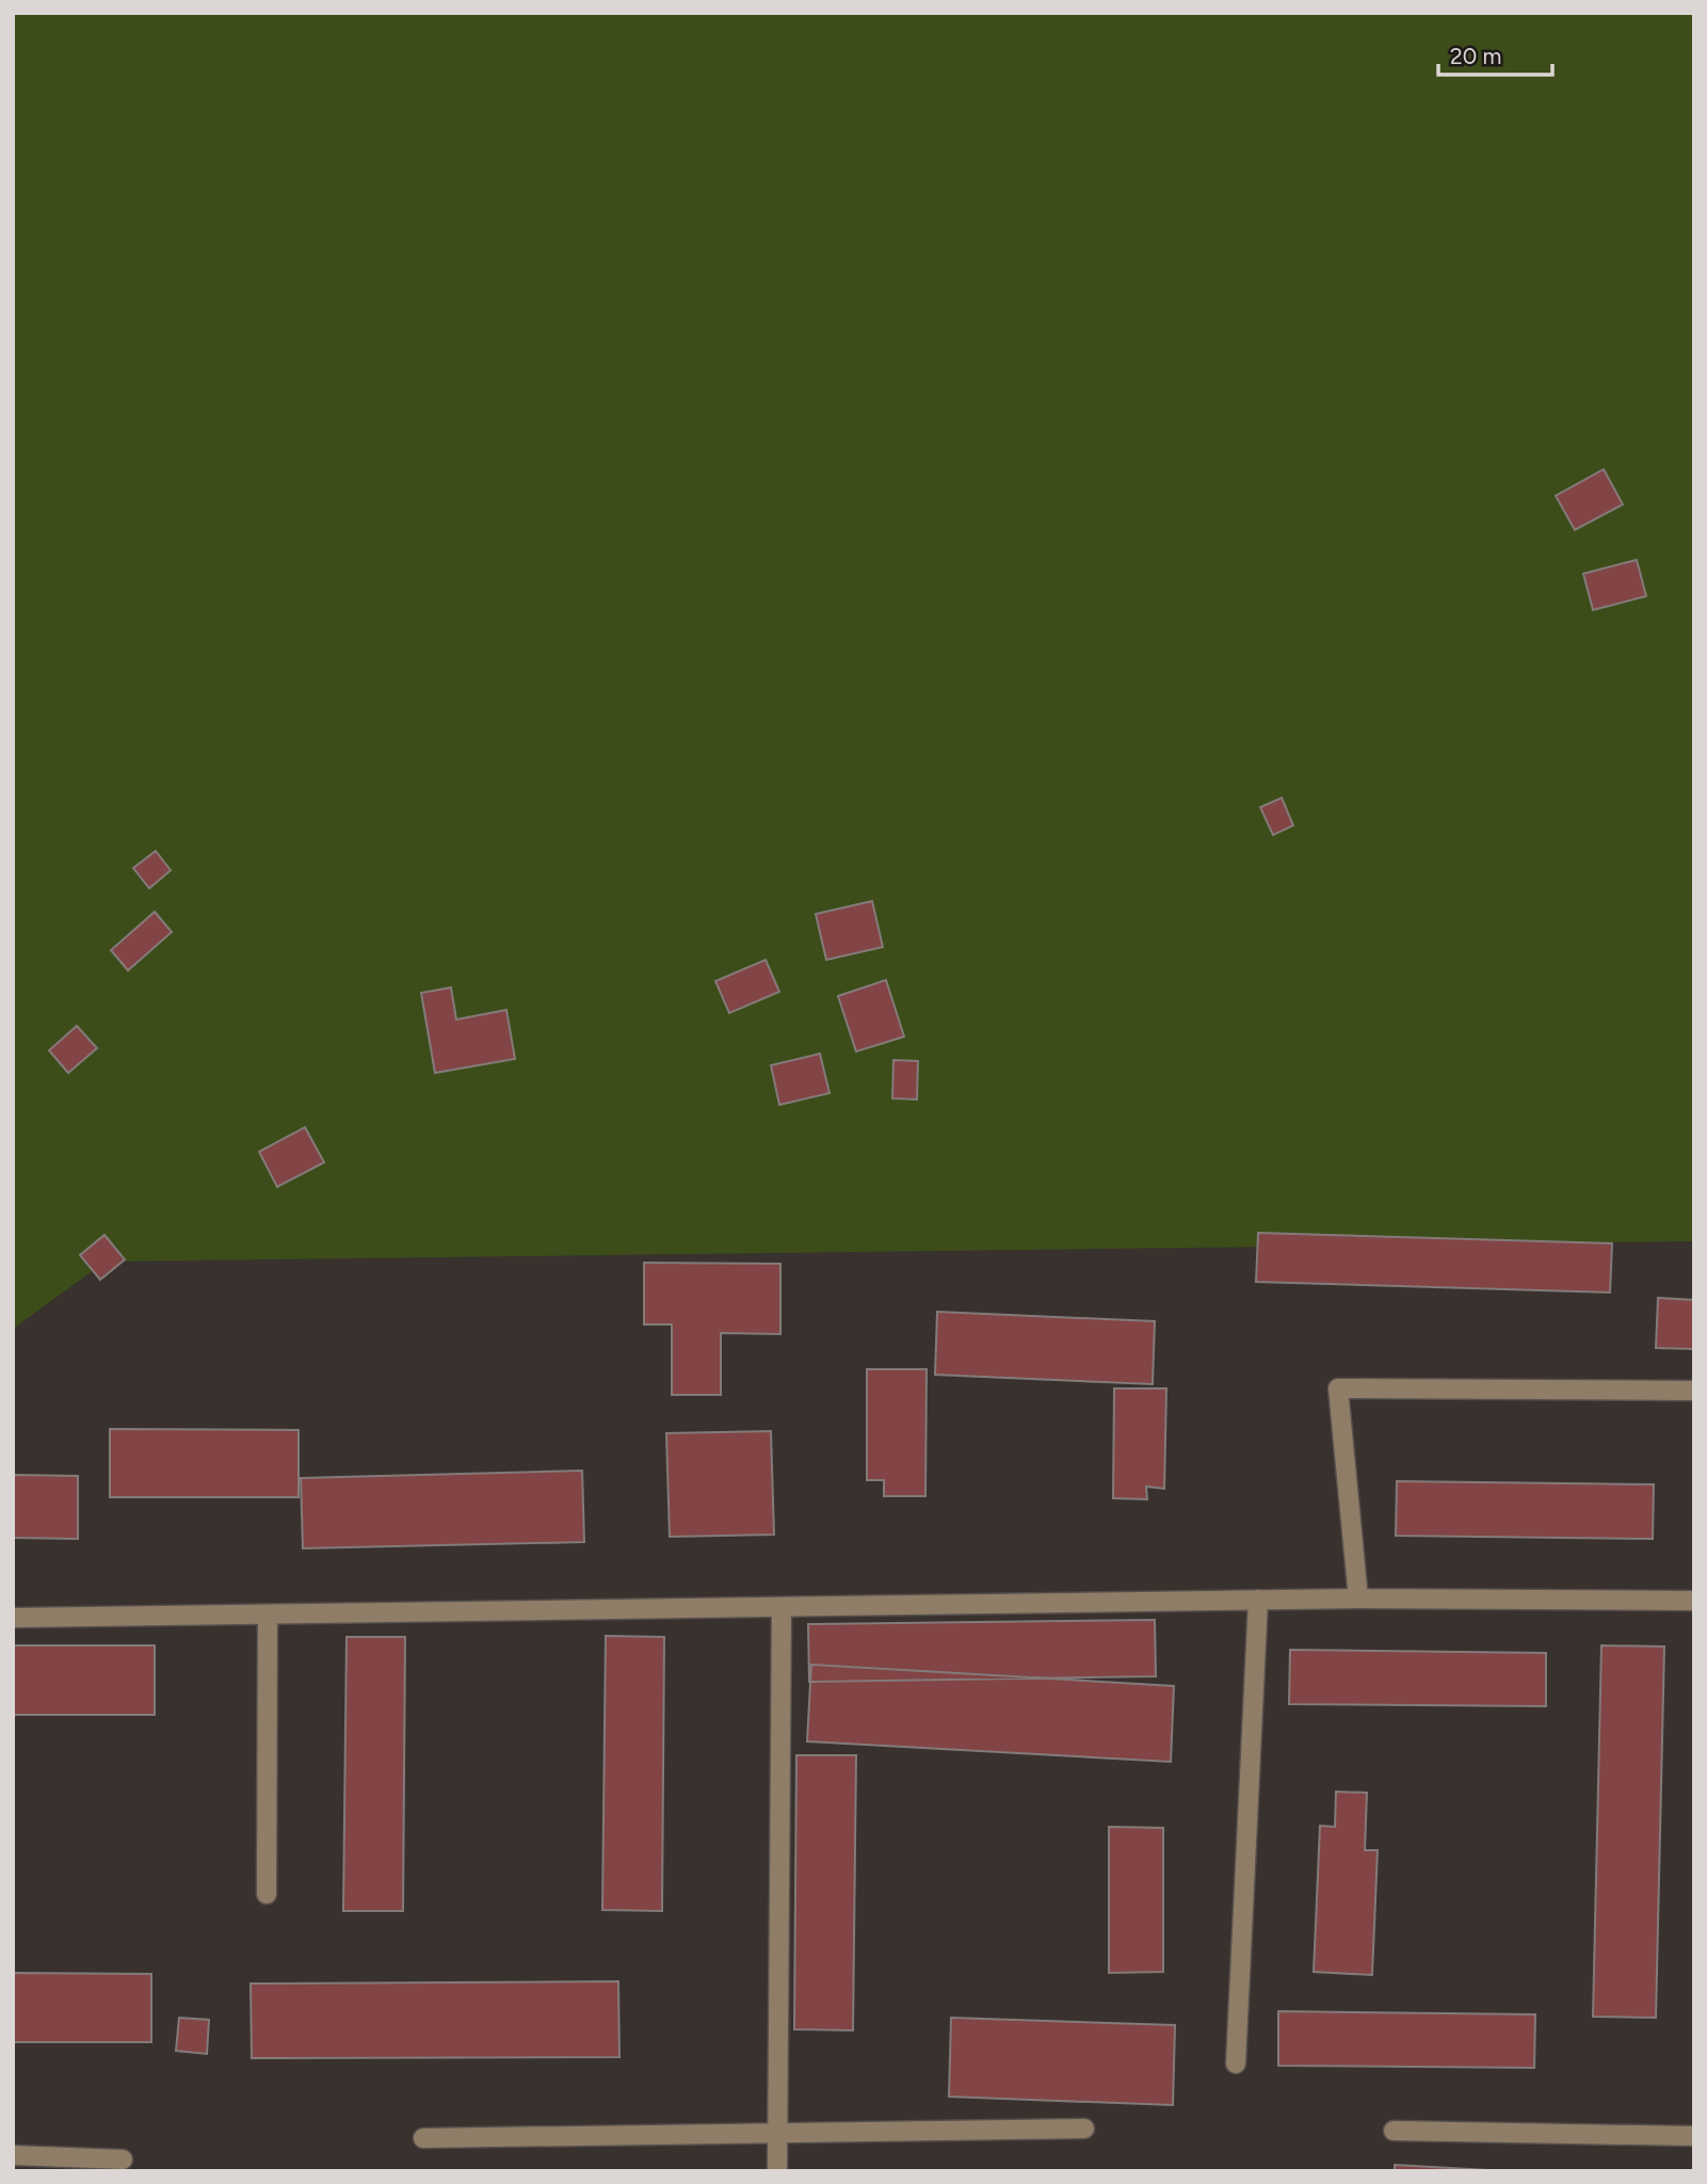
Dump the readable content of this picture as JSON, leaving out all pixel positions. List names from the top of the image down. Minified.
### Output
{"scale_bar":"20 m"}
